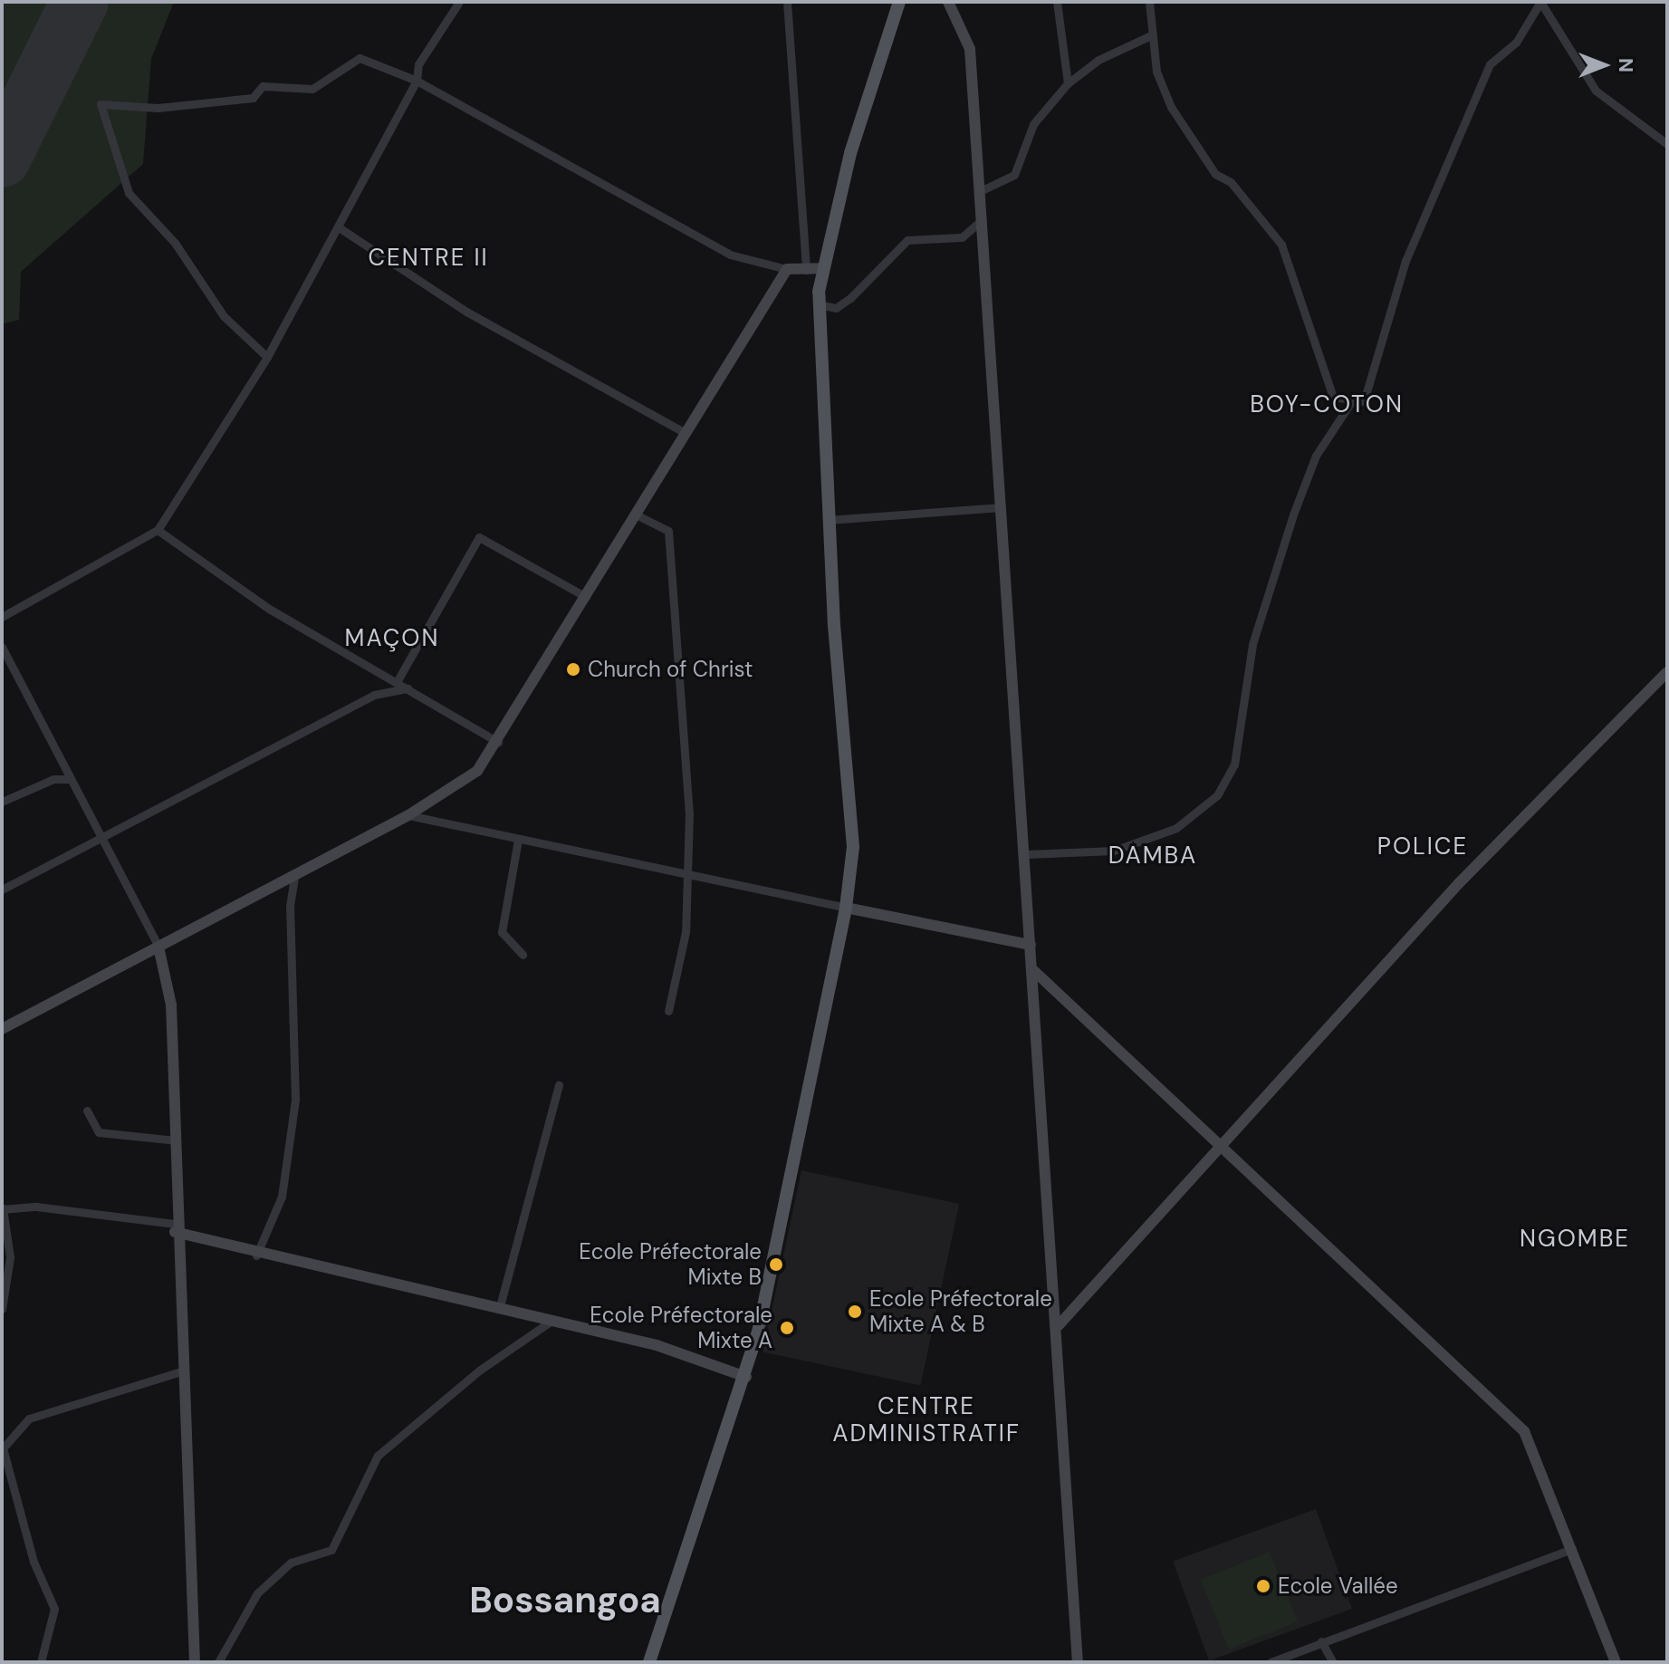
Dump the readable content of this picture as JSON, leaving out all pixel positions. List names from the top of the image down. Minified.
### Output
{"districts":["CENTRE II","BOY-COTON","MAÇON","POLICE","DAMBA","NGOMBE","CENTRE ADMINISTRATIF","Bossangoa"],"places":["Church of Christ","Ecole Préfectorale Mixte B","Ecole Préfectorale Mixte A & B","Ecole Préfectorale Mixte A","Ecole Vallée"],"north":"right"}
